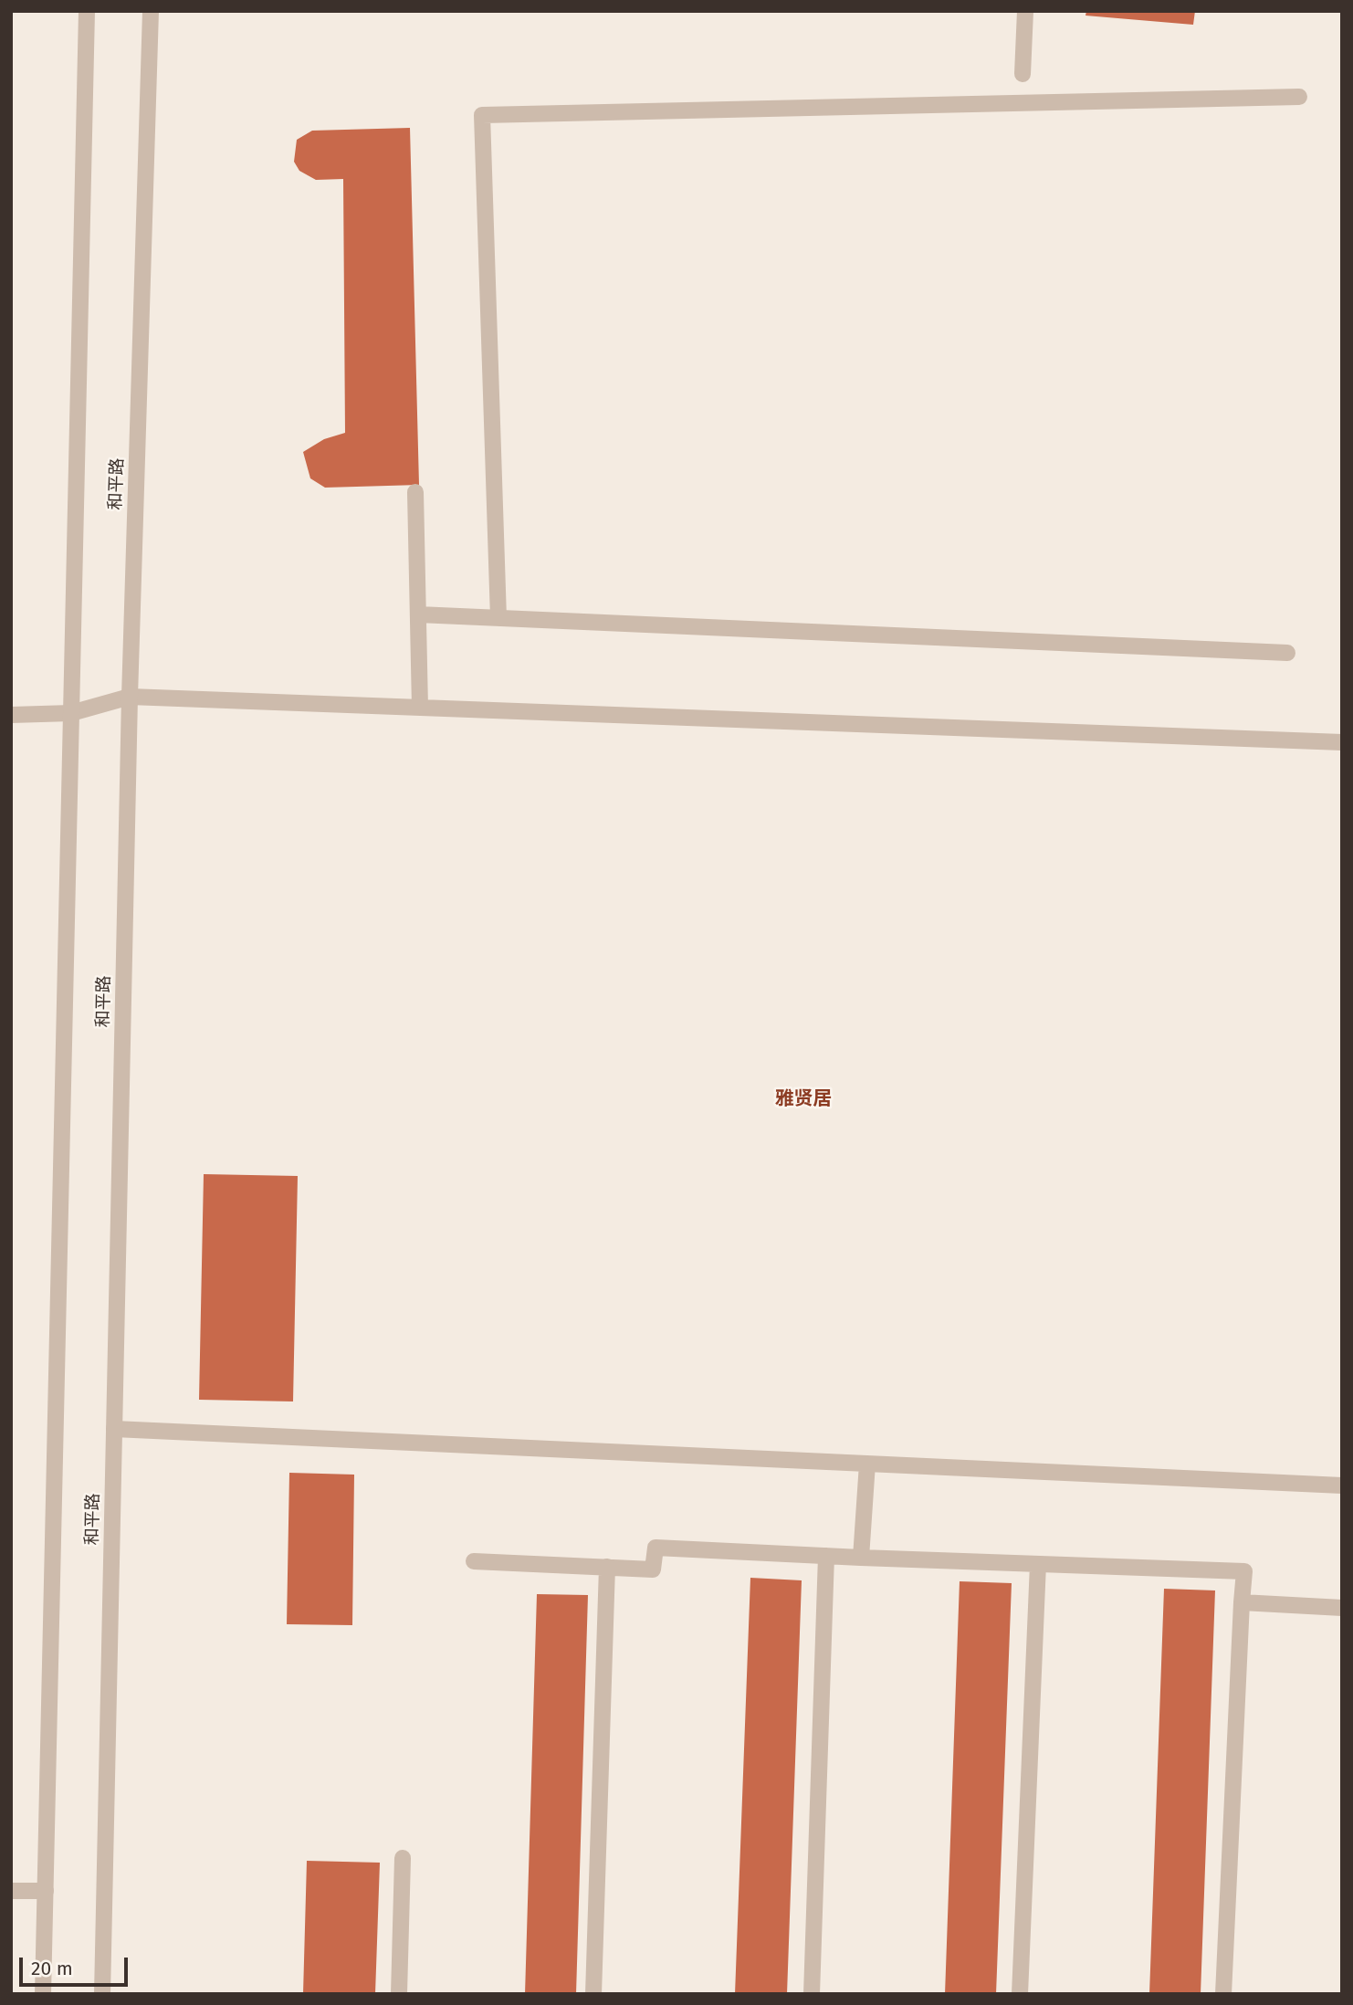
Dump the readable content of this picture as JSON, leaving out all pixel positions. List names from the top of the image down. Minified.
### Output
{"streets":{"street":["和平路"]},"districts":["雅贤居"],"scale_bar":"20 m"}
